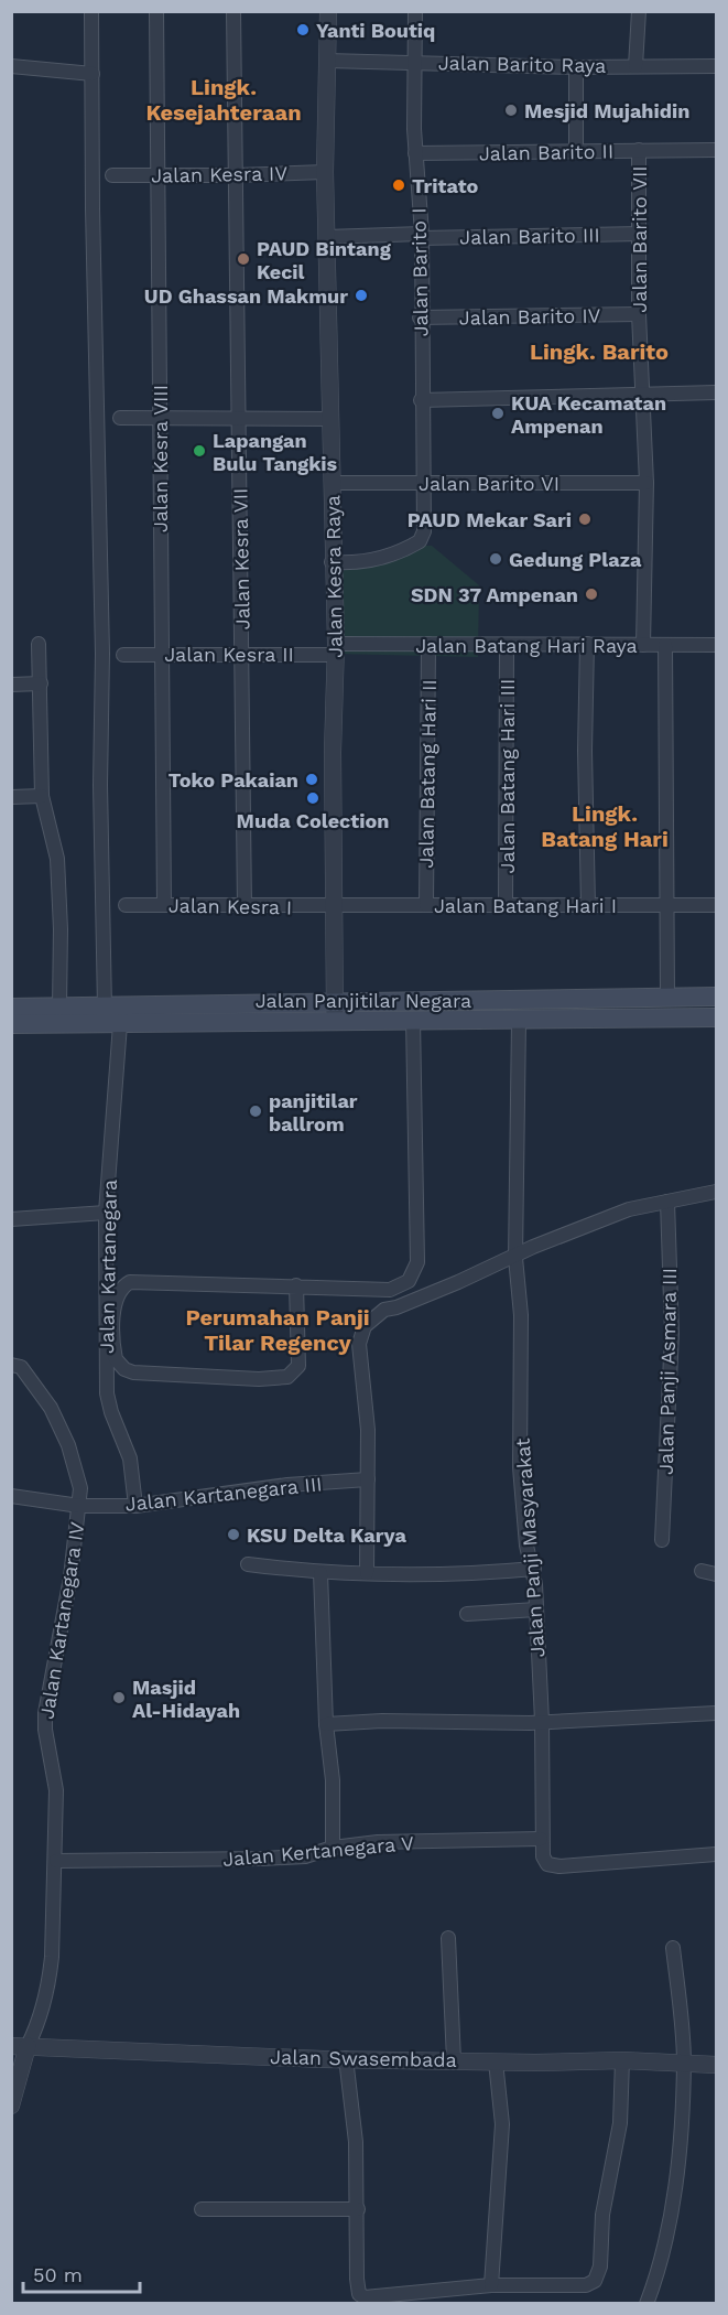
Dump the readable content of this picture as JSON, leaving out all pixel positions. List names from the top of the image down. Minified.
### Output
{"streets":{"main road":["Jalan Panjitilar Negara"],"street":["Jalan Barito Raya","Jalan Barito II","Jalan Kesra IV","Jalan Barito III","Jalan Barito VII","Jalan Barito I","Jalan Barito IV","Jalan Kesra VIII","Jalan Barito VI","Jalan Kesra VII","Jalan Kesra Raya","Jalan Batang Hari Raya","Jalan Kesra II","Jalan Batang Hari II","Jalan Batang Hari III","Jalan Batang Hari I","Jalan Kesra I","Jalan Kartanegara","Jalan Panji Asmara III","Jalan Kartanegara III","Jalan Panji Masyarakat","Jalan Kartanegara IV","Jalan Kertanegara V","Jalan Swasembada"]},"crossings":[["Jalan Barito Raya","Jalan Barito I"],["Jalan Barito Raya","Jalan Kesra Raya"],["Jalan Barito II","Jalan Barito VII"],["Jalan Barito II","Jalan Barito I"],["Jalan Kesra IV","Jalan Kesra VIII"],["Jalan Kesra IV","Jalan Kesra VII"],["Jalan Kesra IV","Jalan Kesra Raya"],["Jalan Barito III","Jalan Barito VII"],["Jalan Barito III","Jalan Barito I"],["Jalan Barito III","Jalan Kesra Raya"],["Jalan Barito VII","Jalan Barito IV"],["Jalan Barito VII","Jalan Barito VI"],["Jalan Barito VII","Jalan Batang Hari Raya"],["Jalan Barito I","Jalan Barito IV"],["Jalan Barito I","Jalan Barito VI"],["Jalan Barito I","Jalan Kesra Raya"],["Jalan Kesra VIII","Jalan Kesra II"],["Jalan Kesra VIII","Jalan Kesra I"],["Jalan Barito VI","Jalan Kesra Raya"],["Jalan Kesra VII","Jalan Kesra II"],["Jalan Kesra VII","Jalan Kesra I"],["Jalan Kesra Raya","Jalan Batang Hari Raya"],["Jalan Kesra Raya","Jalan Kesra II"],["Jalan Kesra Raya","Jalan Batang Hari I"],["Jalan Kesra Raya","Jalan Kesra I"],["Jalan Kesra Raya","Jalan Panjitilar Negara"],["Jalan Batang Hari Raya","Jalan Kesra II"],["Jalan Batang Hari Raya","Jalan Batang Hari II"],["Jalan Batang Hari Raya","Jalan Batang Hari III"],["Jalan Batang Hari II","Jalan Batang Hari I"],["Jalan Batang Hari III","Jalan Batang Hari I"],["Jalan Batang Hari I","Jalan Kesra I"],["Jalan Panjitilar Negara","Jalan Kartanegara"],["Jalan Panjitilar Negara","Jalan Panji Masyarakat"],["Jalan Kartanegara","Jalan Kartanegara III"],["Jalan Kartanegara III","Jalan Kartanegara IV"],["Jalan Panji Masyarakat","Jalan Kertanegara V"],["Jalan Kartanegara IV","Jalan Kertanegara V"],["Jalan Kartanegara IV","Jalan Swasembada"]],"districts":["Lingk. Kesejahteraan","Lingk. Barito","Lingk. Batang Hari","Perumahan Panji Tilar Regency"],"places":["Yanti Boutiq","Mesjid Mujahidin","Tritato","PAUD Bintang Kecil","UD Ghassan Makmur","KUA Kecamatan Ampenan","Lapangan Bulu Tangkis","PAUD Mekar Sari","Gedung Plaza","SDN 37 Ampenan","Toko Pakaian","Muda Colection","panjitilar ballrom","KSU Delta Karya","Masjid Al-Hidayah"],"scale_bar":"50 m"}
